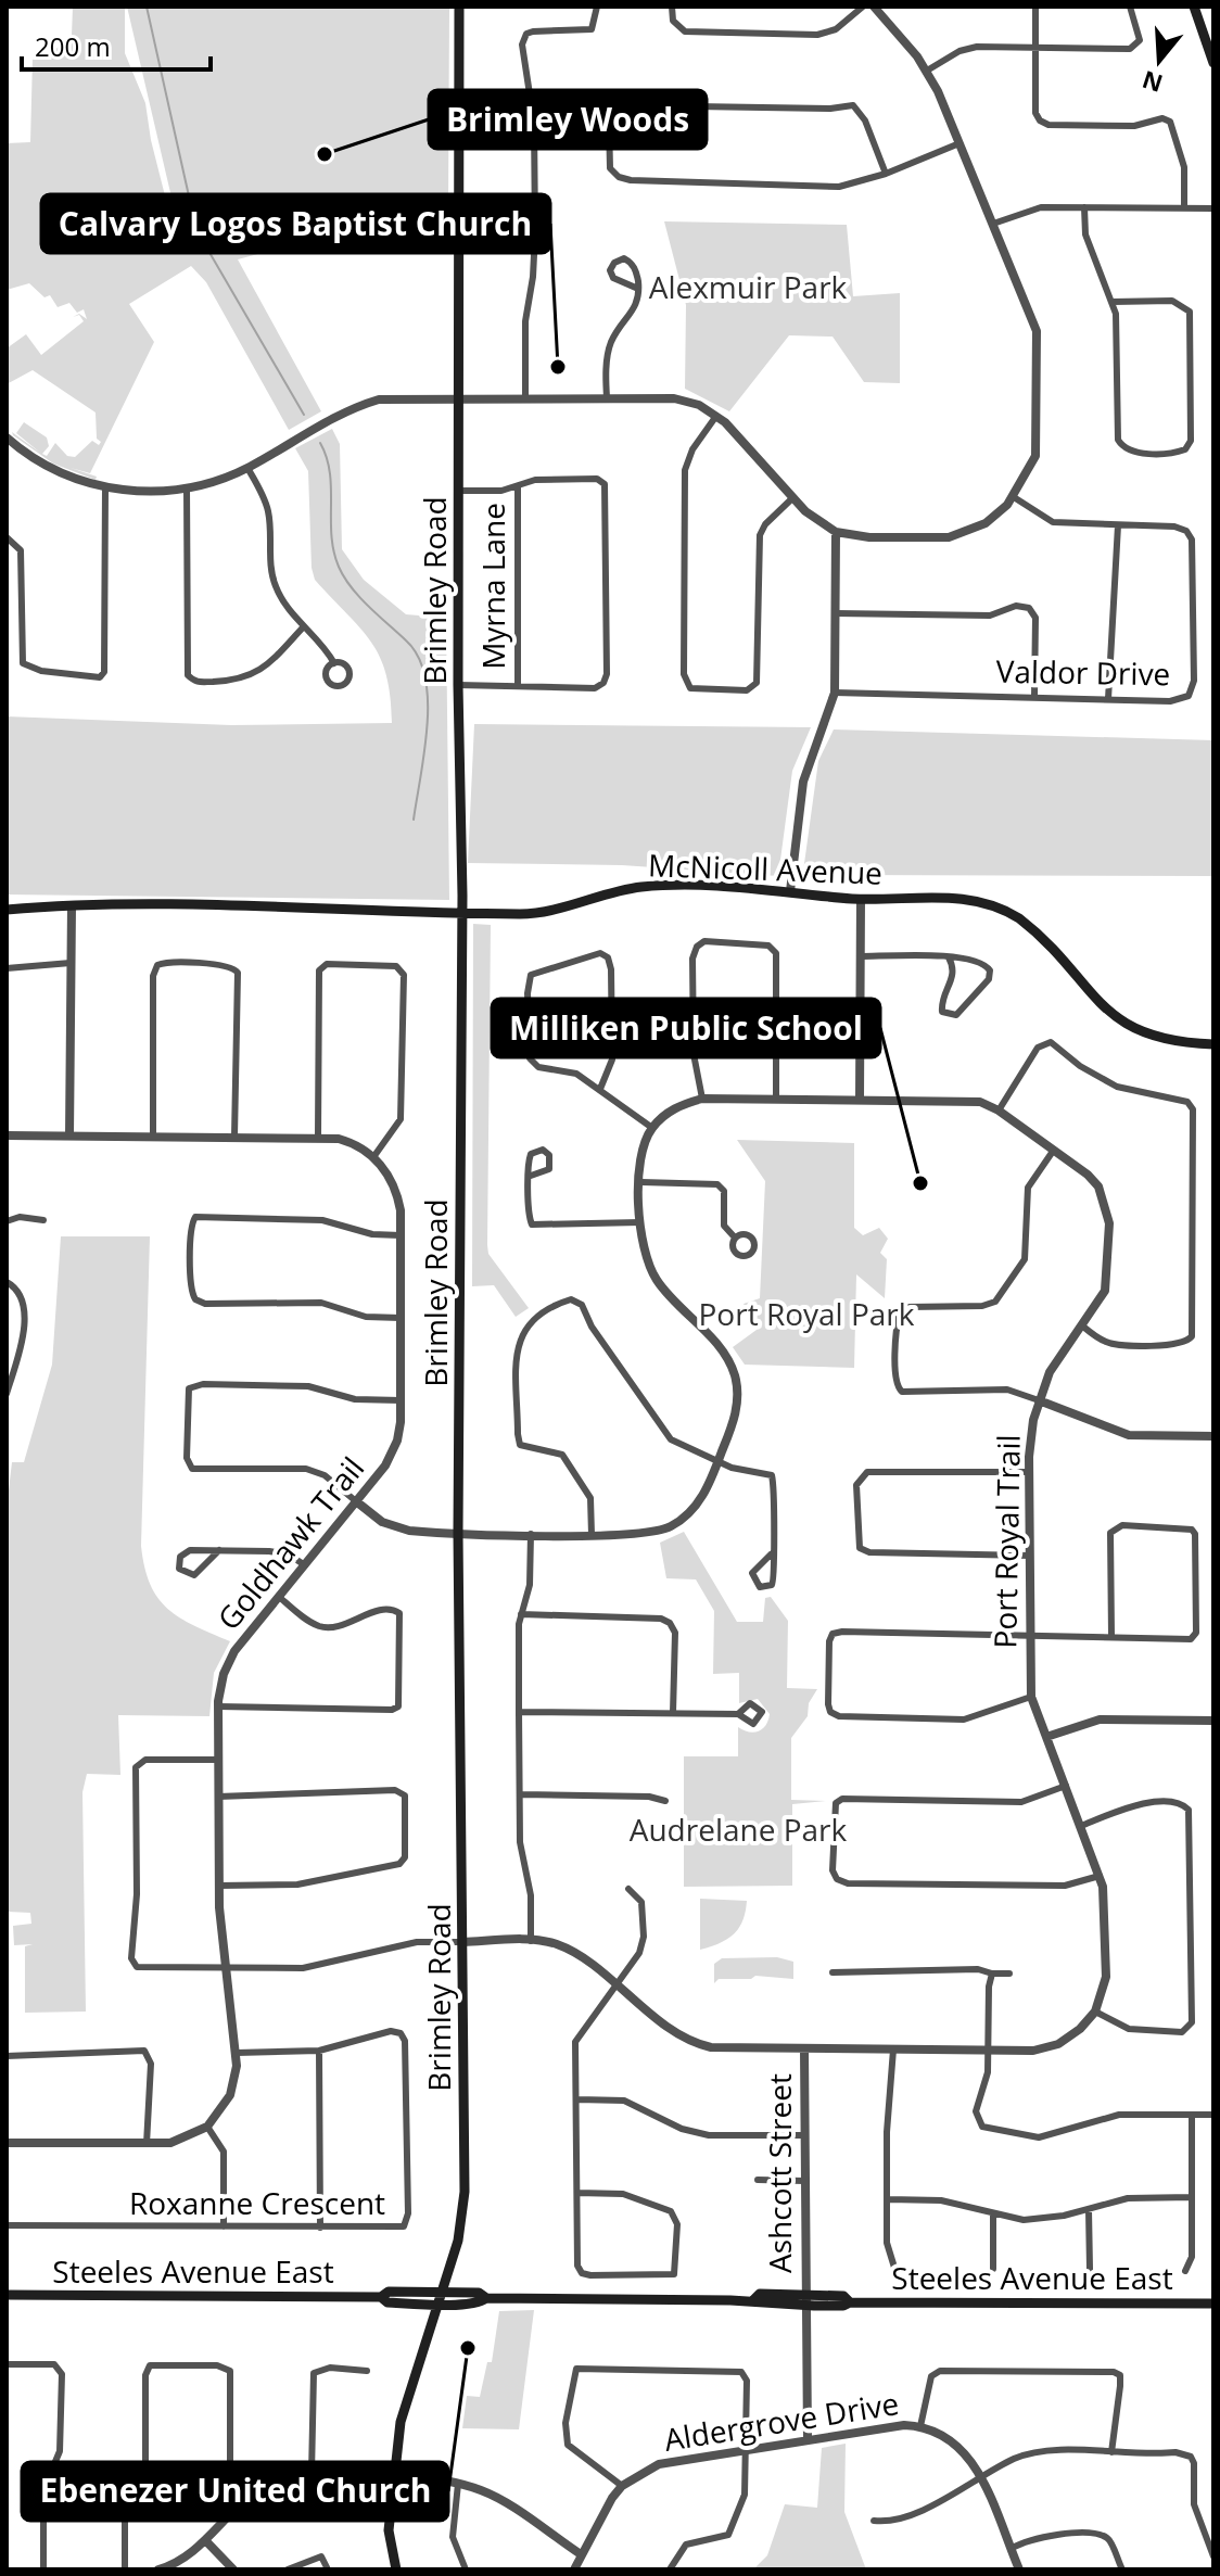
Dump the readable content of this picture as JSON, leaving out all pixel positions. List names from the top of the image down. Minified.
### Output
{"streets":{"main road":["Brimley Road","McNicoll Avenue","Steeles Avenue East"],"street":["Myrna Lane","Valdor Drive","Port Royal Trail","Goldhawk Trail","Ashcott Street","Roxanne Crescent","Aldergrove Drive"]},"crossings":[["Brimley Road","McNicoll Avenue"],["Brimley Road","Steeles Avenue East"],["Goldhawk Trail","Roxanne Crescent"],["Ashcott Street","Steeles Avenue East"],["Ashcott Street","Aldergrove Drive"]],"parks":["Alexmuir Park","Port Royal Park","Audrelane Park"],"places":["Brimley Woods","Calvary Logos Baptist Church","Milliken Public School","Ebenezer United Church"],"scale_bar":"200 m","north":"bottom"}
